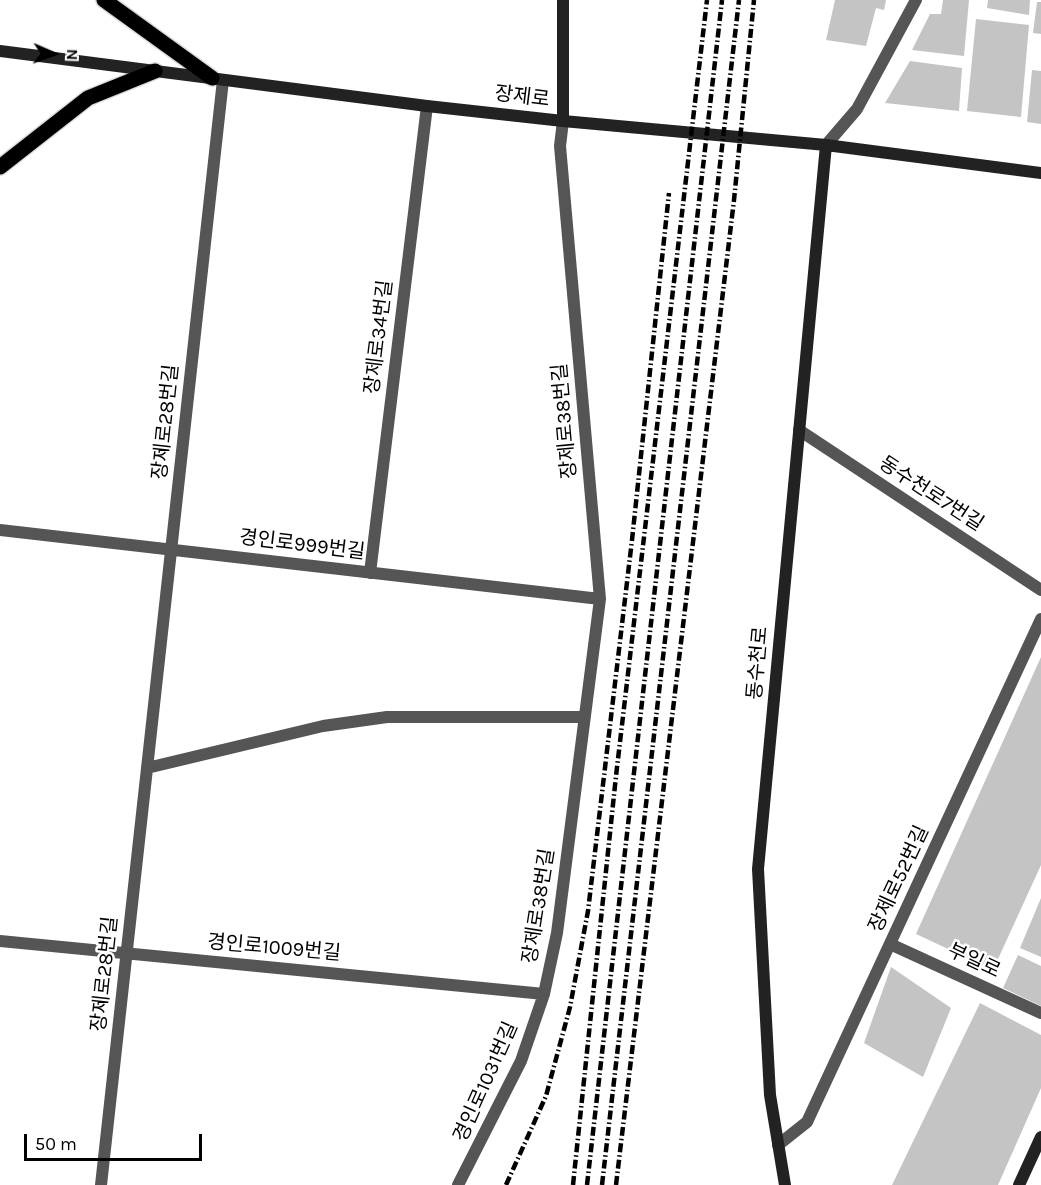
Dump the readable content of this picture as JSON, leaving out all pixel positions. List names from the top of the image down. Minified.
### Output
{"streets":{"street":["장제로","동수천로"],"lane":["장제로34번길","장제로38번길","장제로28번길","동수천로7번길","경인로999번길","장제로52번길","경인로1009번길","부일로","경인로1031번길"]},"crossings":[["장제로","장제로34번길"],["장제로","장제로38번길"],["장제로","장제로28번길"],["장제로","동수천로"],["장제로34번길","경인로999번길"],["장제로38번길","경인로999번길"],["장제로38번길","경인로1009번길"],["장제로38번길","경인로1031번길"],["장제로28번길","경인로999번길"],["장제로28번길","경인로1009번길"],["동수천로7번길","동수천로"],["동수천로","장제로52번길"],["장제로52번길","부일로"],["경인로1009번길","경인로1031번길"]],"scale_bar":"50 m","north":"right"}
